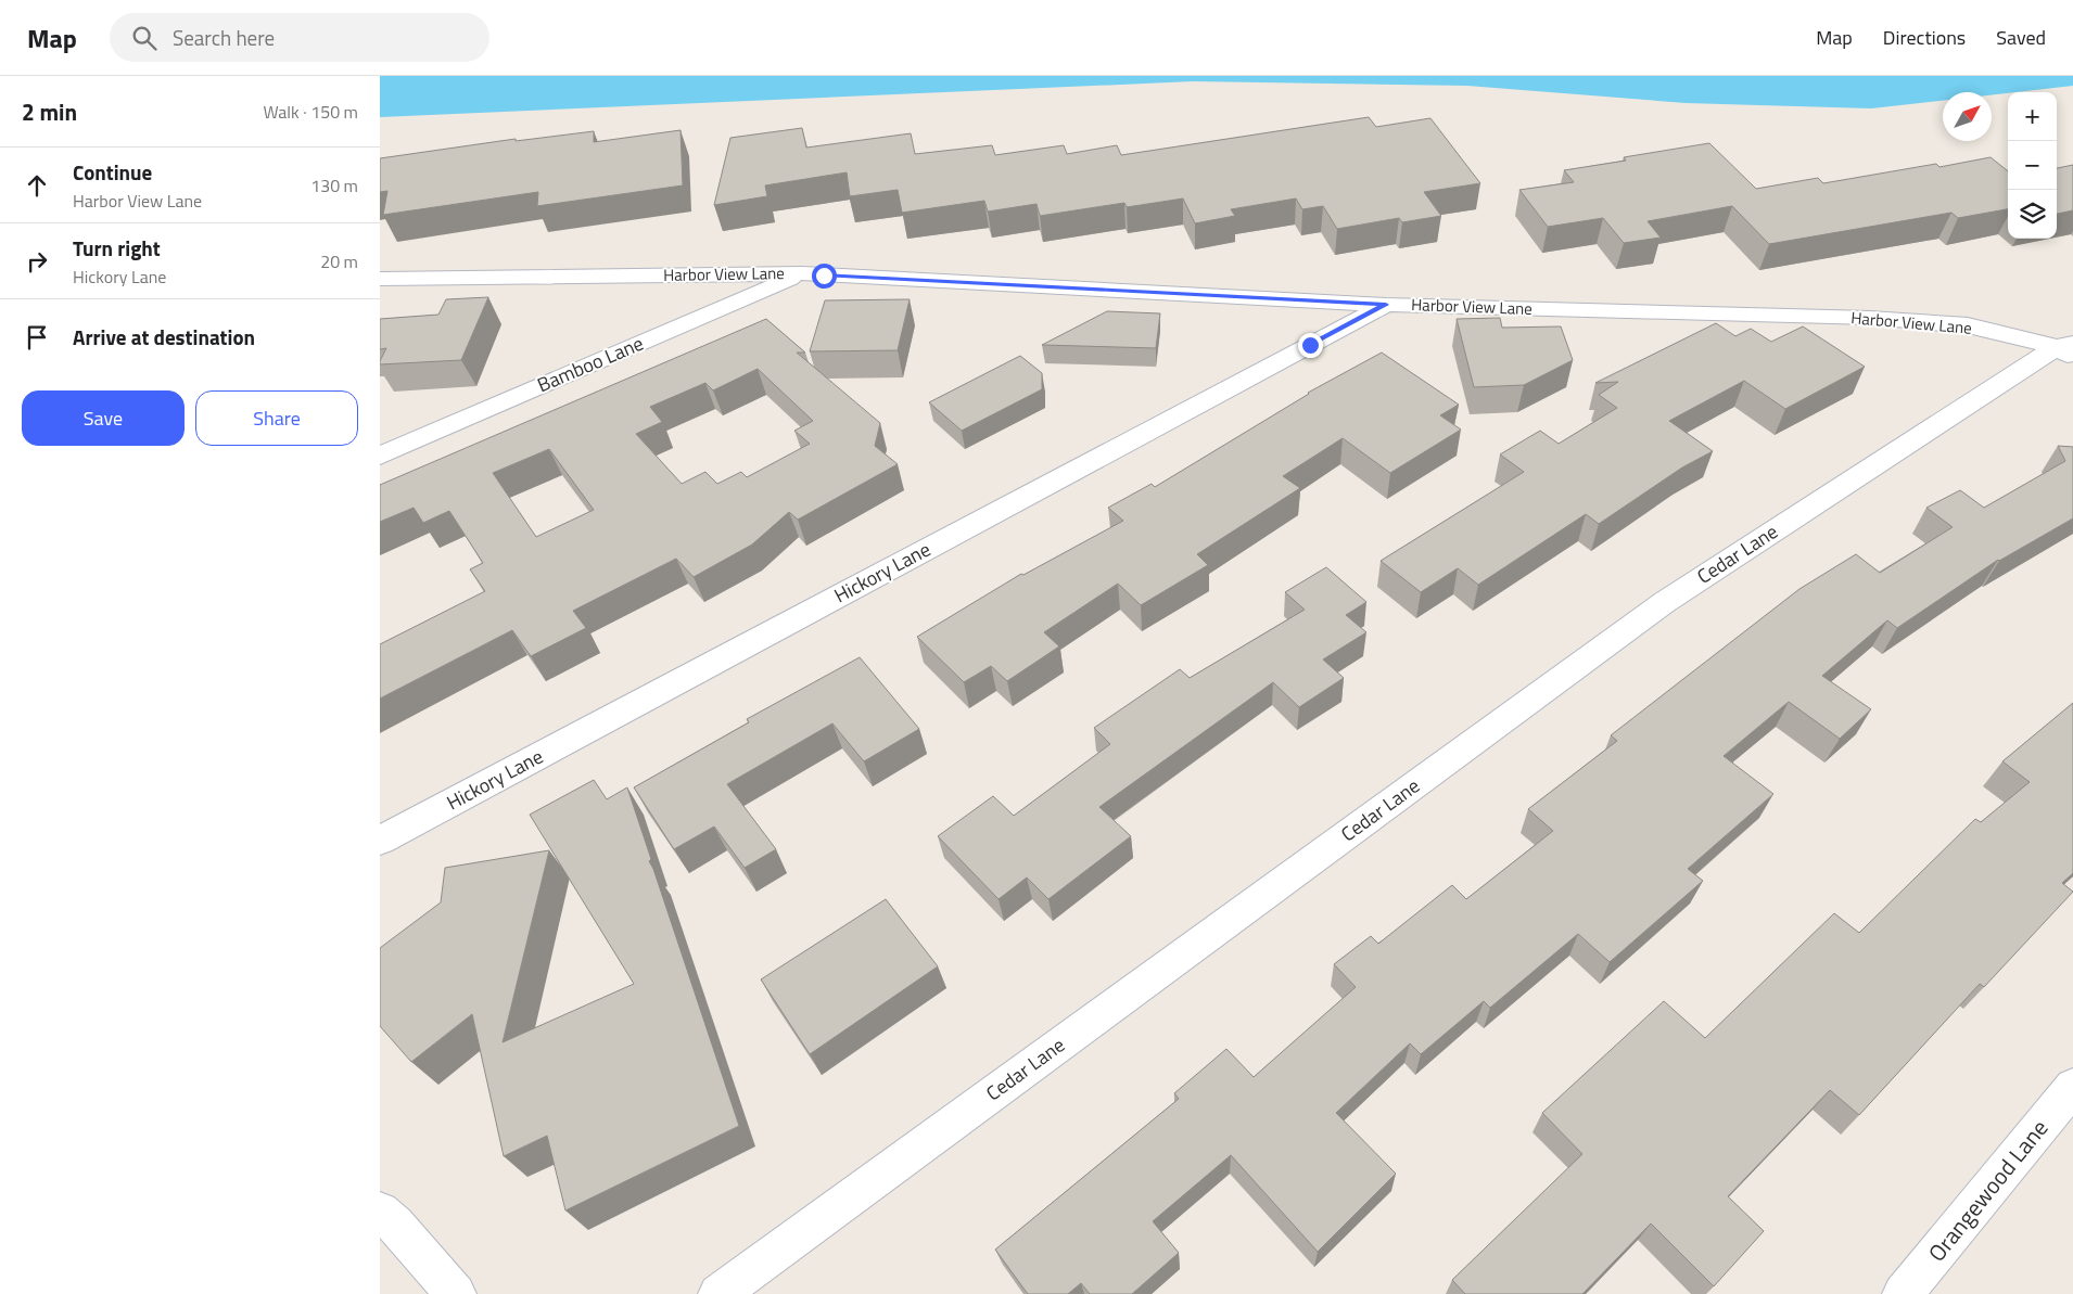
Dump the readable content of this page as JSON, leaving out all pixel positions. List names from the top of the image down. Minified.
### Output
{"streets":{"street":["Harbor View Lane","Bamboo Lane","Cedar Lane","Hickory Lane","Orangewood Lane"]},"crossings":[["Harbor View Lane","Bamboo Lane"],["Harbor View Lane","Cedar Lane"],["Harbor View Lane","Hickory Lane"]],"north":"top right","page":{"header":"Map","search":"Search here","nav":["Map","Directions","Saved"],"heading":["2 min","Walk · 150 m"],"map_buttons":["+","−"],"list":[["Continue","Harbor View Lane","130 m"],["Turn right","Hickory Lane","20 m"],"Arrive at destination"],"buttons":["Save","Share"]}}
